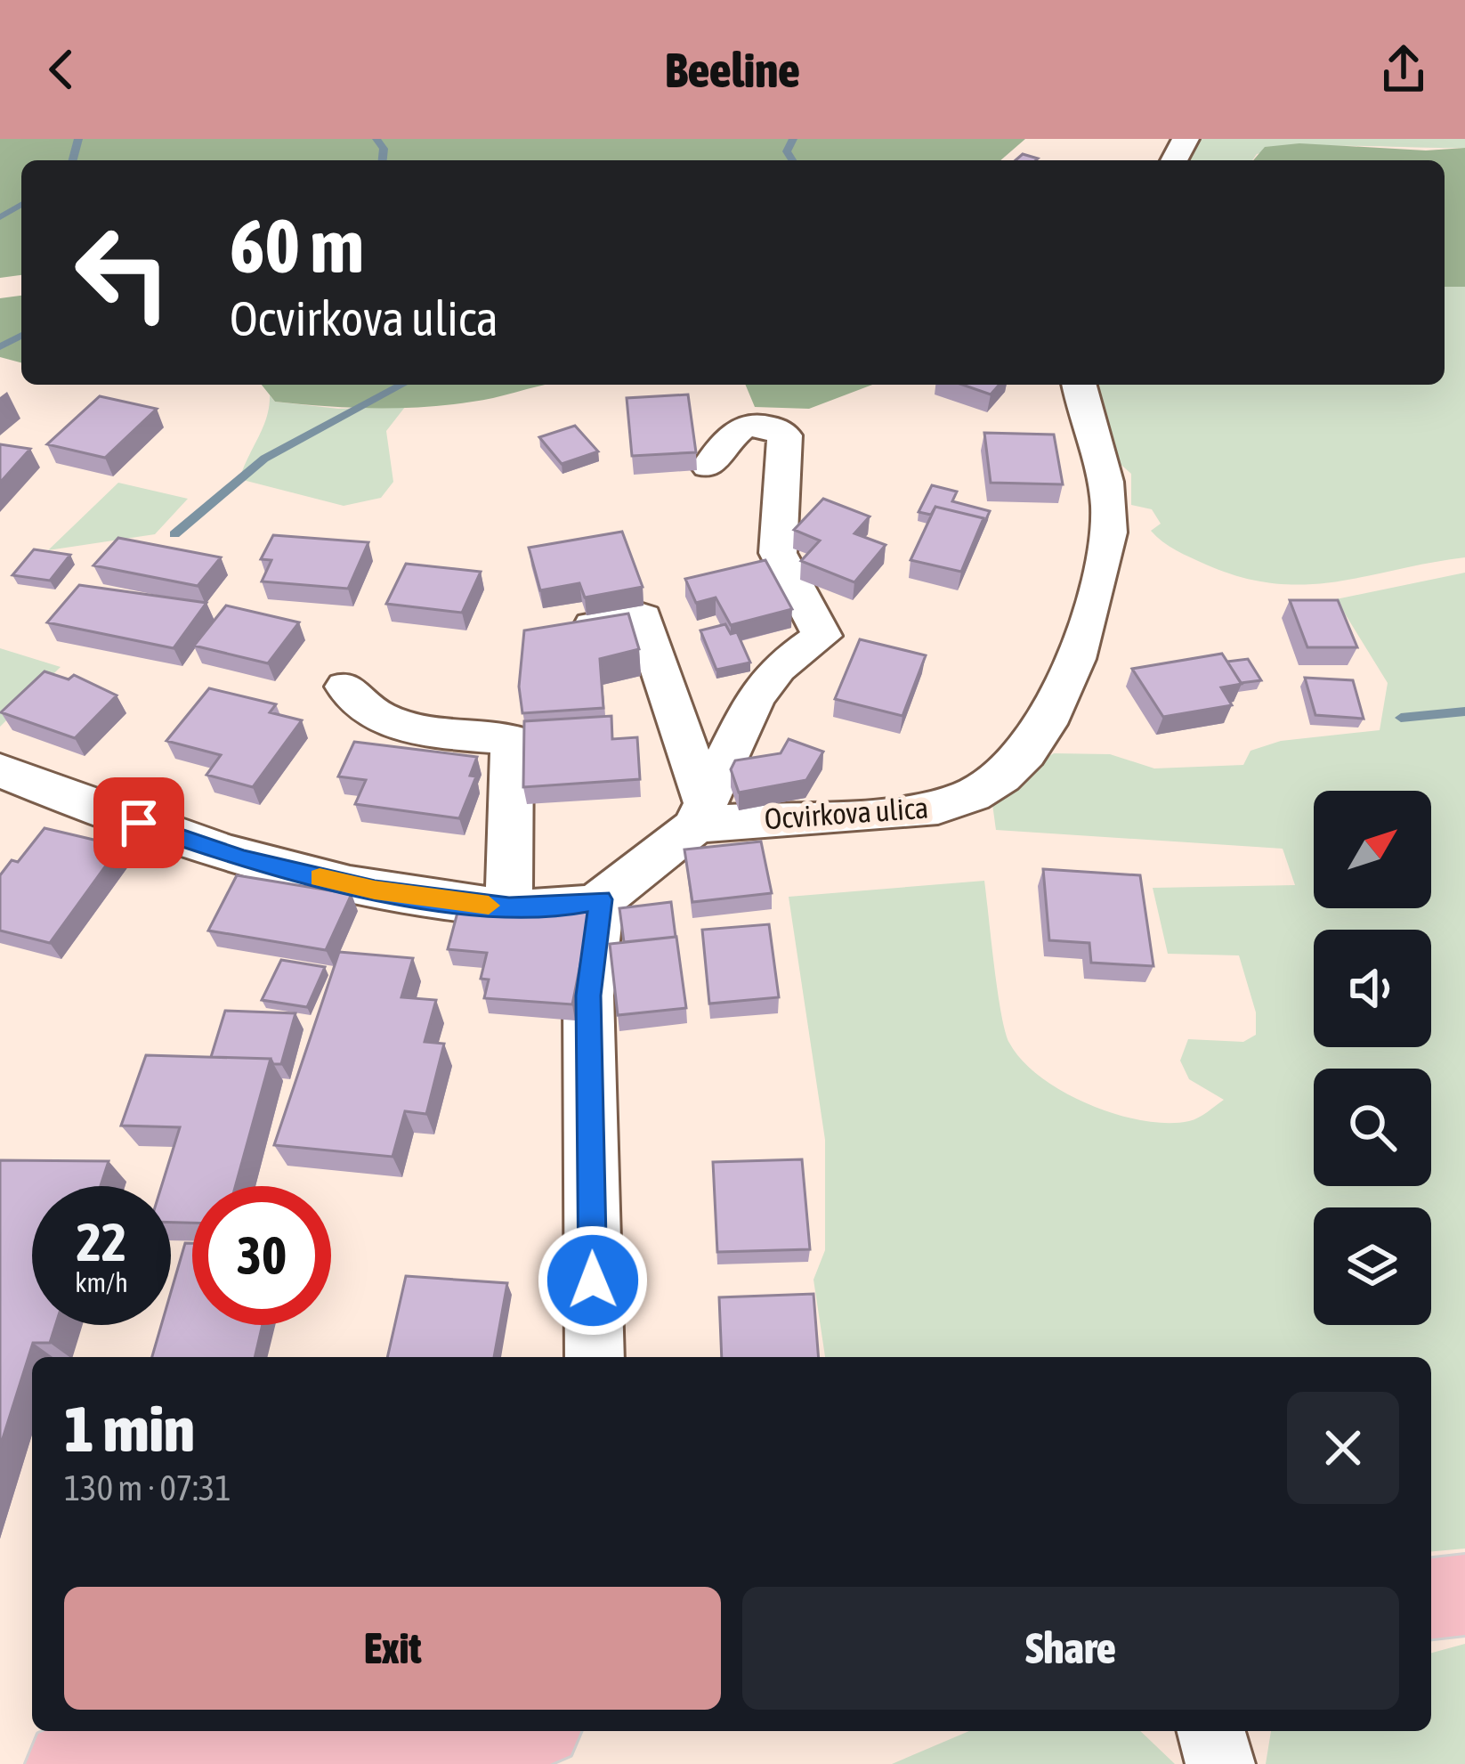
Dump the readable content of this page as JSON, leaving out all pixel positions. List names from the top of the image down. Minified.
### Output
{"streets":{"street":["Ocvirkova ulica"]},"north":"top right","page":{"header":"Beeline","turn":["60 m","Ocvirkova ulica"],"speed":"22 km/h","limit":"30","heading":["1 min","130 m · 07:31"],"buttons":["Exit","Share"]}}
